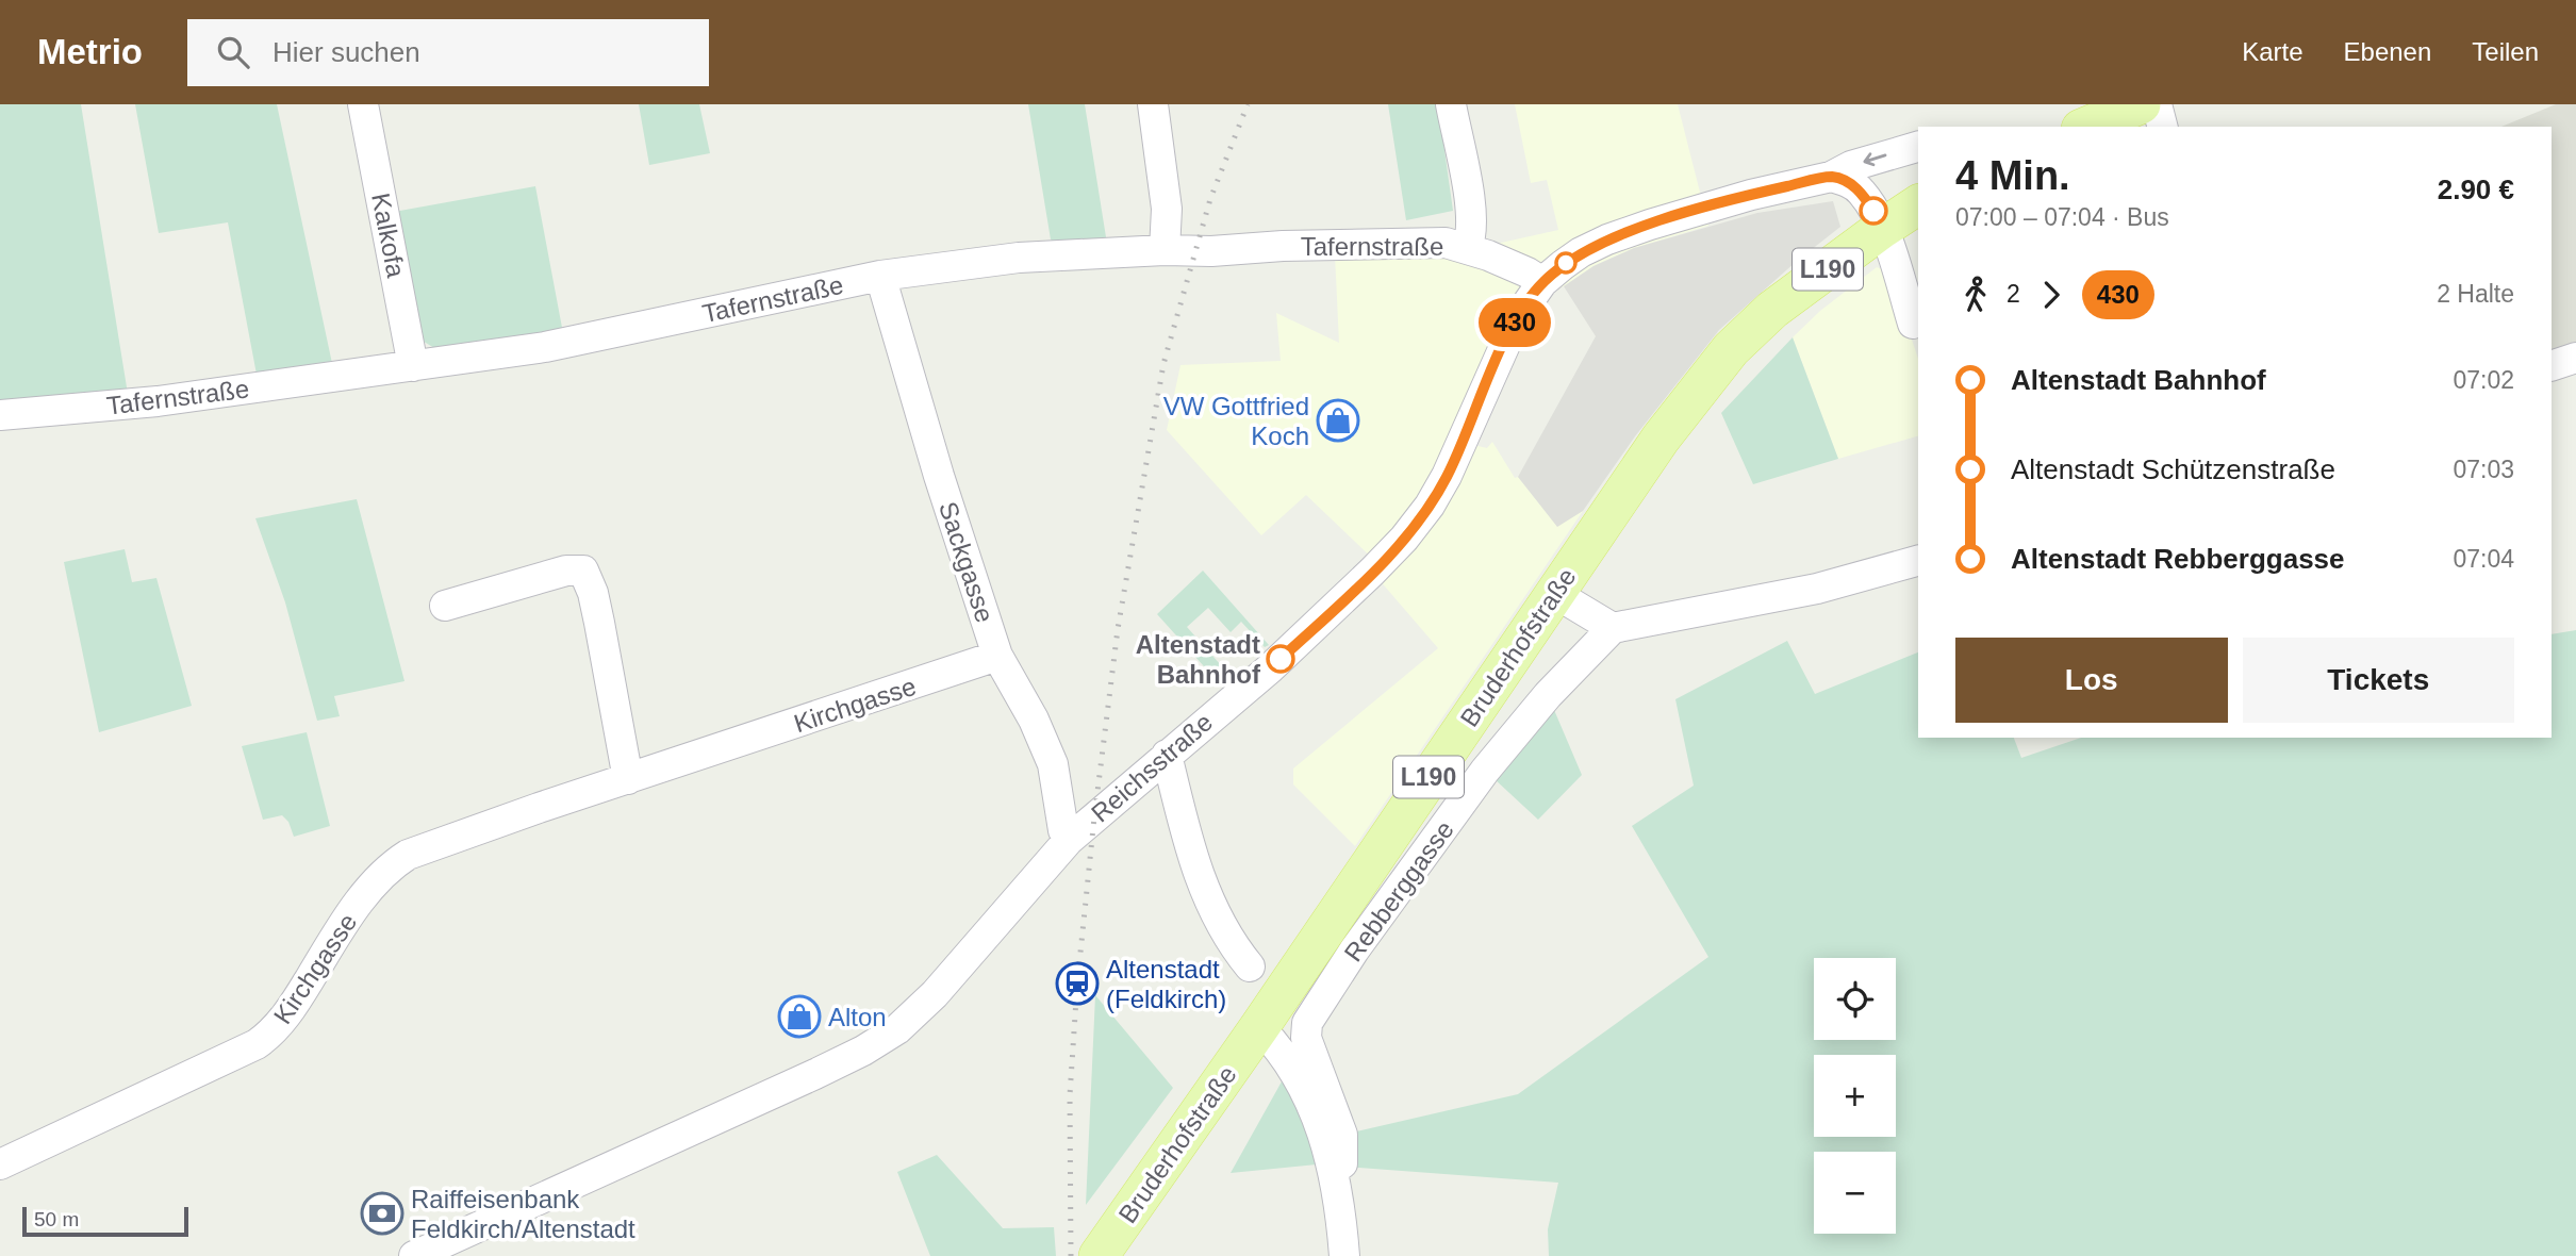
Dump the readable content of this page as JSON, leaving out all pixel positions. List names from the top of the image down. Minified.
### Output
{"streets":{"main road":["L190","Bruderhofstraße"],"street":["Kalkofa","Tafernstraße","Sackgasse","Kirchgasse","Reichsstraße","Rebberggasse"]},"crossings":[["Kalkofa","Tafernstraße"],["Tafernstraße","Sackgasse"],["Tafernstraße","Reichsstraße"],["L190","Bruderhofstraße"],["Sackgasse","Kirchgasse"],["Sackgasse","Reichsstraße"]],"places":{"shop":["VW Gottfried Koch","Alton"],"other":["Altenstadt Bahnhof"],"station":["Altenstadt (Feldkirch)"],"bank":["Raiffeisenbank Feldkirch/Altenstadt"]},"lines":["bus line 430"],"scale_bar":"50 m","page":{"header":"Metrio","search":"Hier suchen","nav":["Karte","Ebenen","Teilen"],"on_map":"430","heading":["4 Min.","07:00 – 07:04 · Bus","2.90 €"],"legs":["2","430","2 Halte"],"list":[{"name":"Altenstadt Bahnhof","value":"07:02"},{"name":"Altenstadt Schützenstraße","value":"07:03"},{"name":"Altenstadt Rebberggasse","value":"07:04"}],"buttons":["Los","Tickets"],"map_buttons":["+","−"],"scale":"50 m"}}
